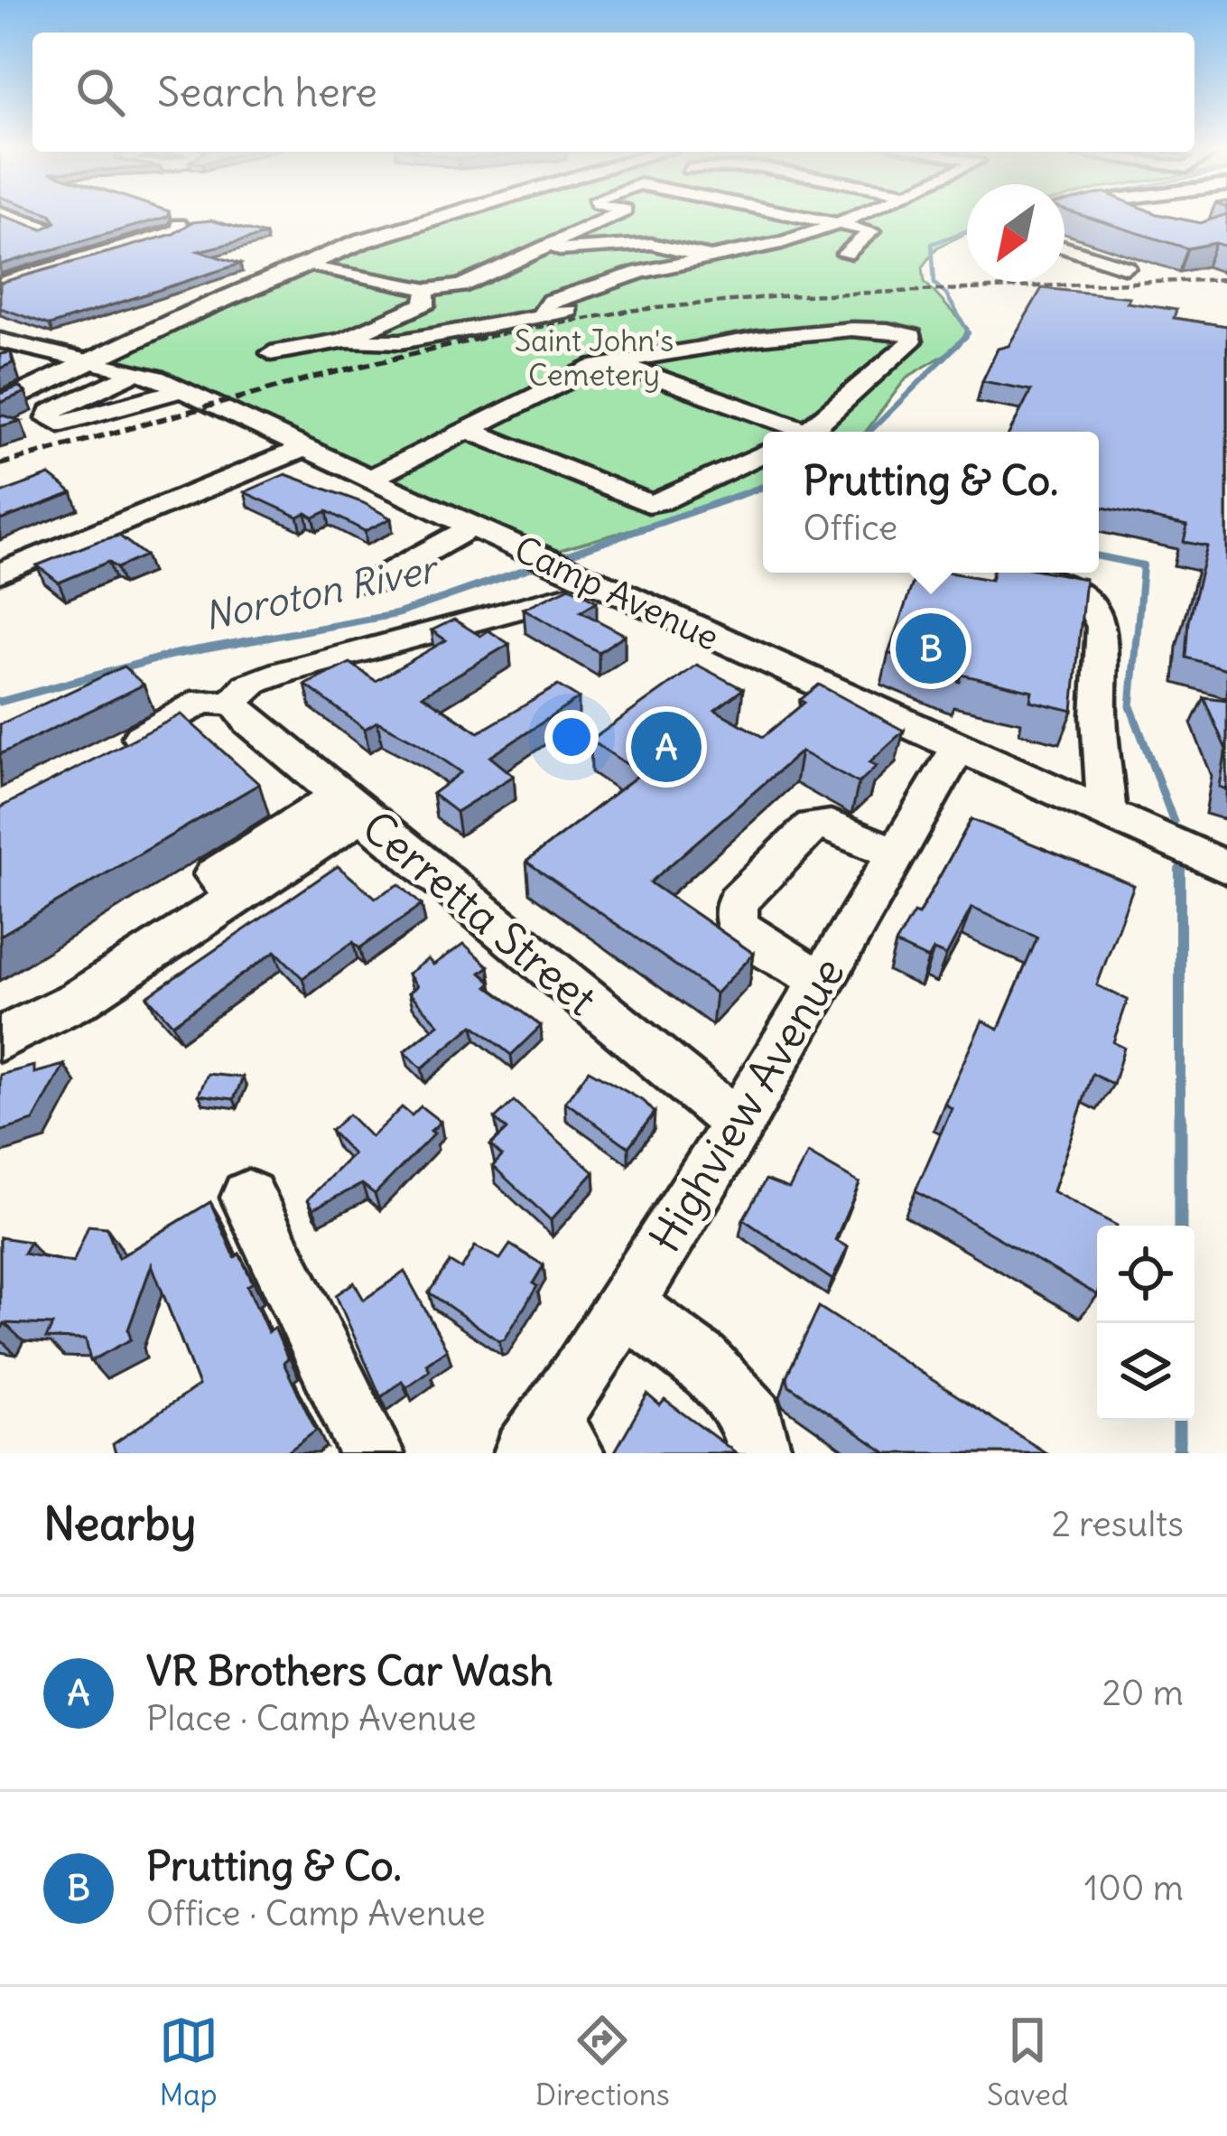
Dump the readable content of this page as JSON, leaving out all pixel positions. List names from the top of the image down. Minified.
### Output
{"streets":{"street":["Camp Avenue","Cerretta Street","Highview Avenue"]},"crossings":[["Camp Avenue","Highview Avenue"],["Cerretta Street","Highview Avenue"]],"water":["Noroton River"],"parks":["Saint John's Cemetery"],"north":"bottom left","page":{"search":"Search here","popup":["Prutting & Co.","Office"],"pins":["B","A"],"heading":["Nearby","2 results"],"list":[{"mark":"A","name":"VR Brothers Car Wash","note":"Place · Camp Avenue","value":"20 m"},{"mark":"B","name":"Prutting & Co.","note":"Office · Camp Avenue","value":"100 m"}],"nav":["Map","Directions","Saved"]}}
